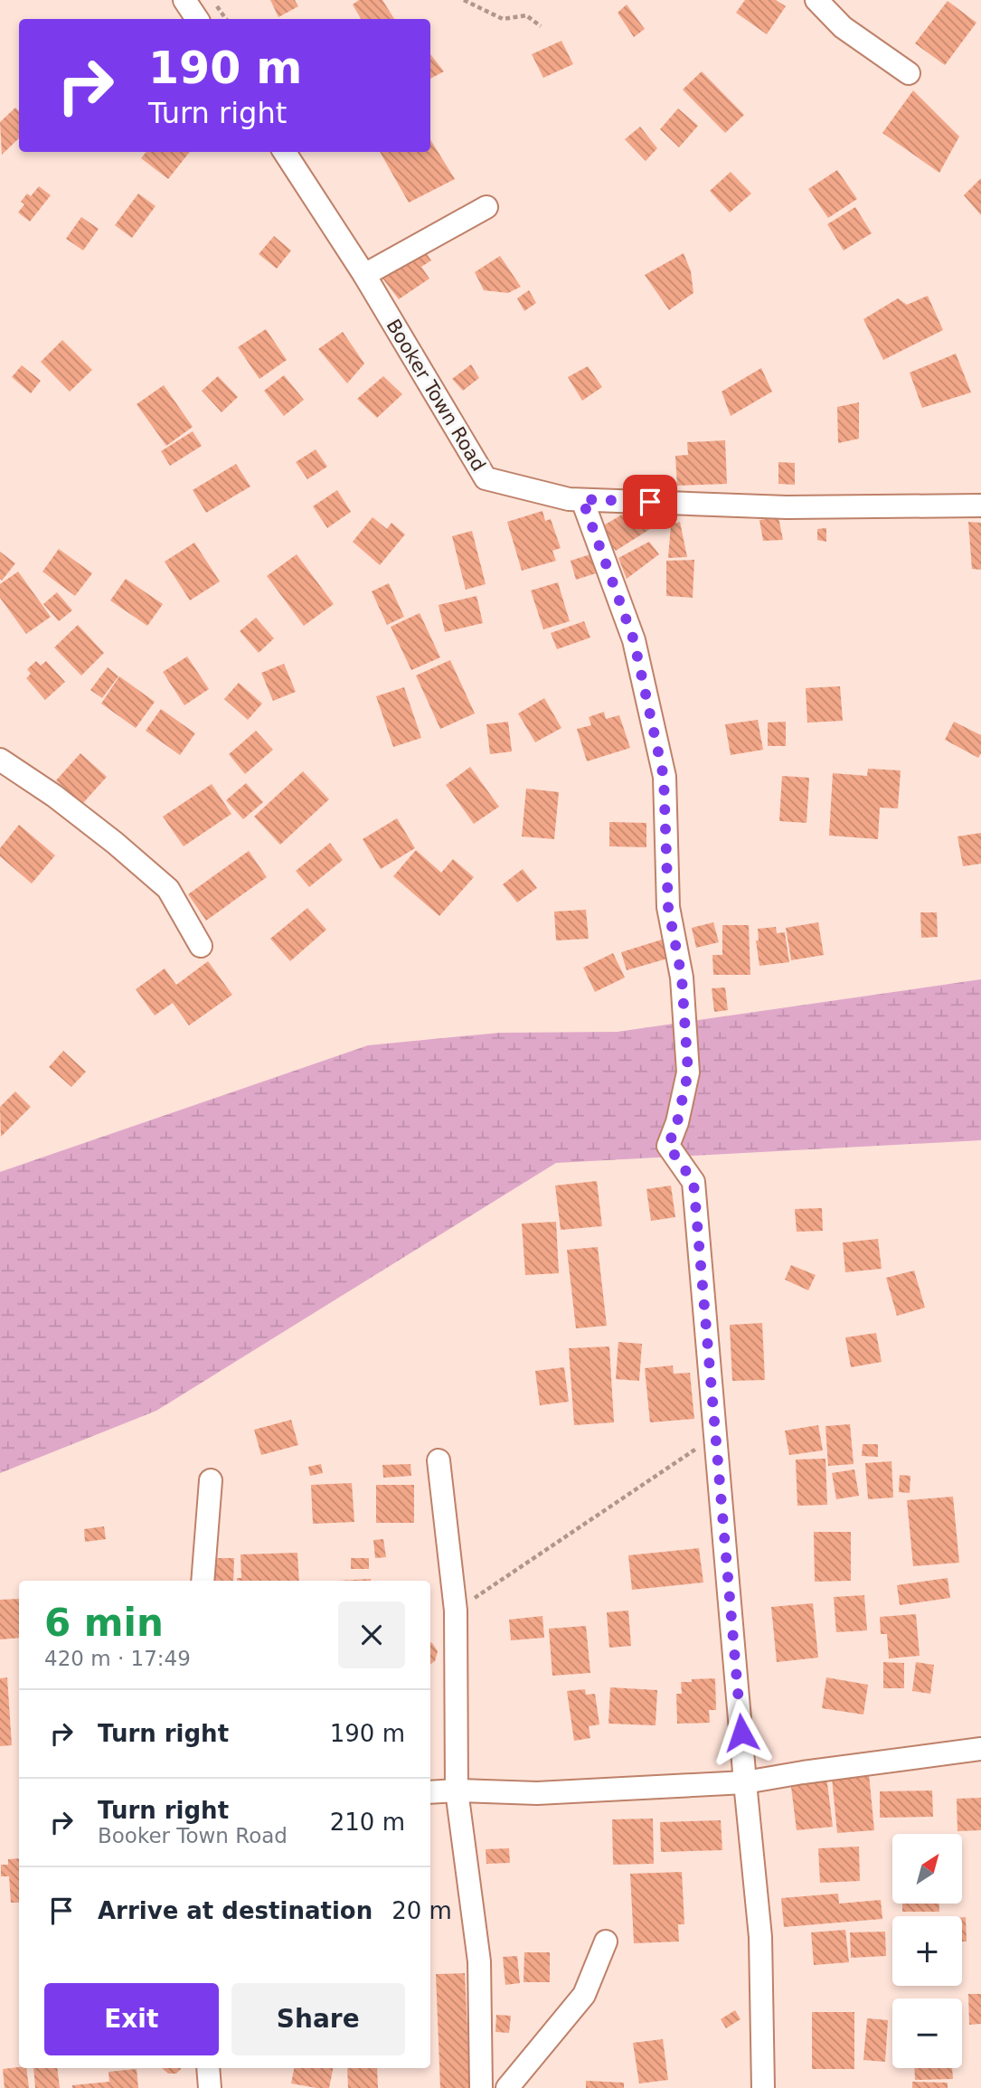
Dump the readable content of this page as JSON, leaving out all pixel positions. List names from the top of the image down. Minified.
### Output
{"streets":{"street":["Booker Town Road"]},"north":"top right","page":{"turn":["190 m","Turn right"],"heading":["6 min","420 m · 17:49"],"list":[{"name":"Turn right","value":"190 m"},{"name":"Turn right","note":"Booker Town Road","value":"210 m"},{"name":"Arrive at destination","value":"20 m"}],"map_buttons":["+","−"],"buttons":["Exit","Share"]}}
